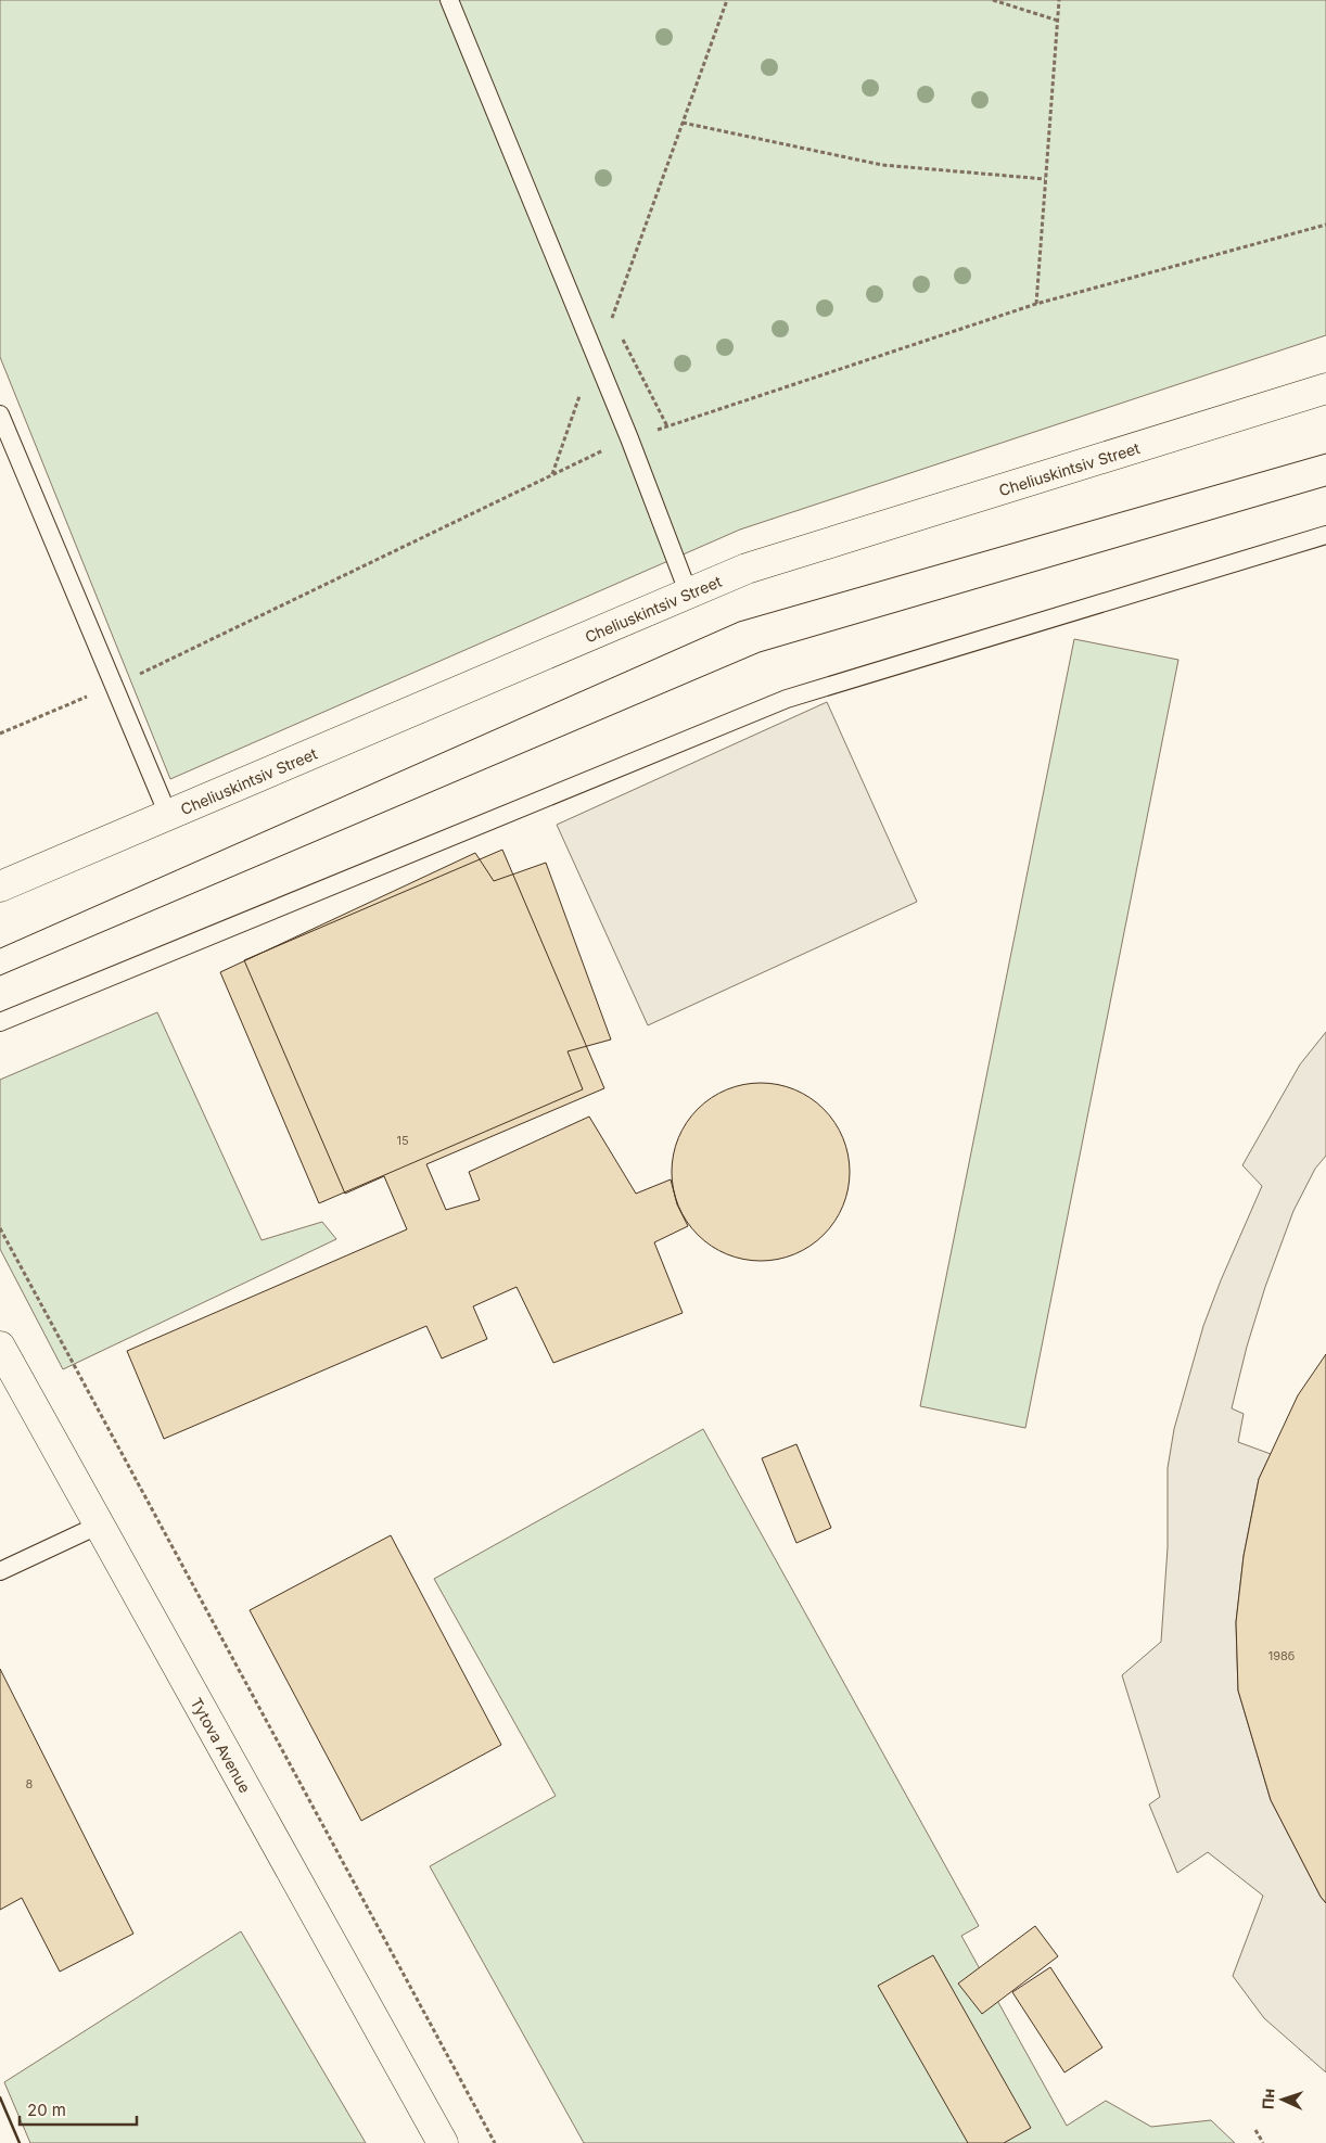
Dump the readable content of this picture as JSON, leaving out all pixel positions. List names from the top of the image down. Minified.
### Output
{"streets":{"main road":["Cheliuskintsiv Street","Tytova Avenue"]},"house_numbers":["15","198б","8"],"scale_bar":"20 m","north":"left"}
